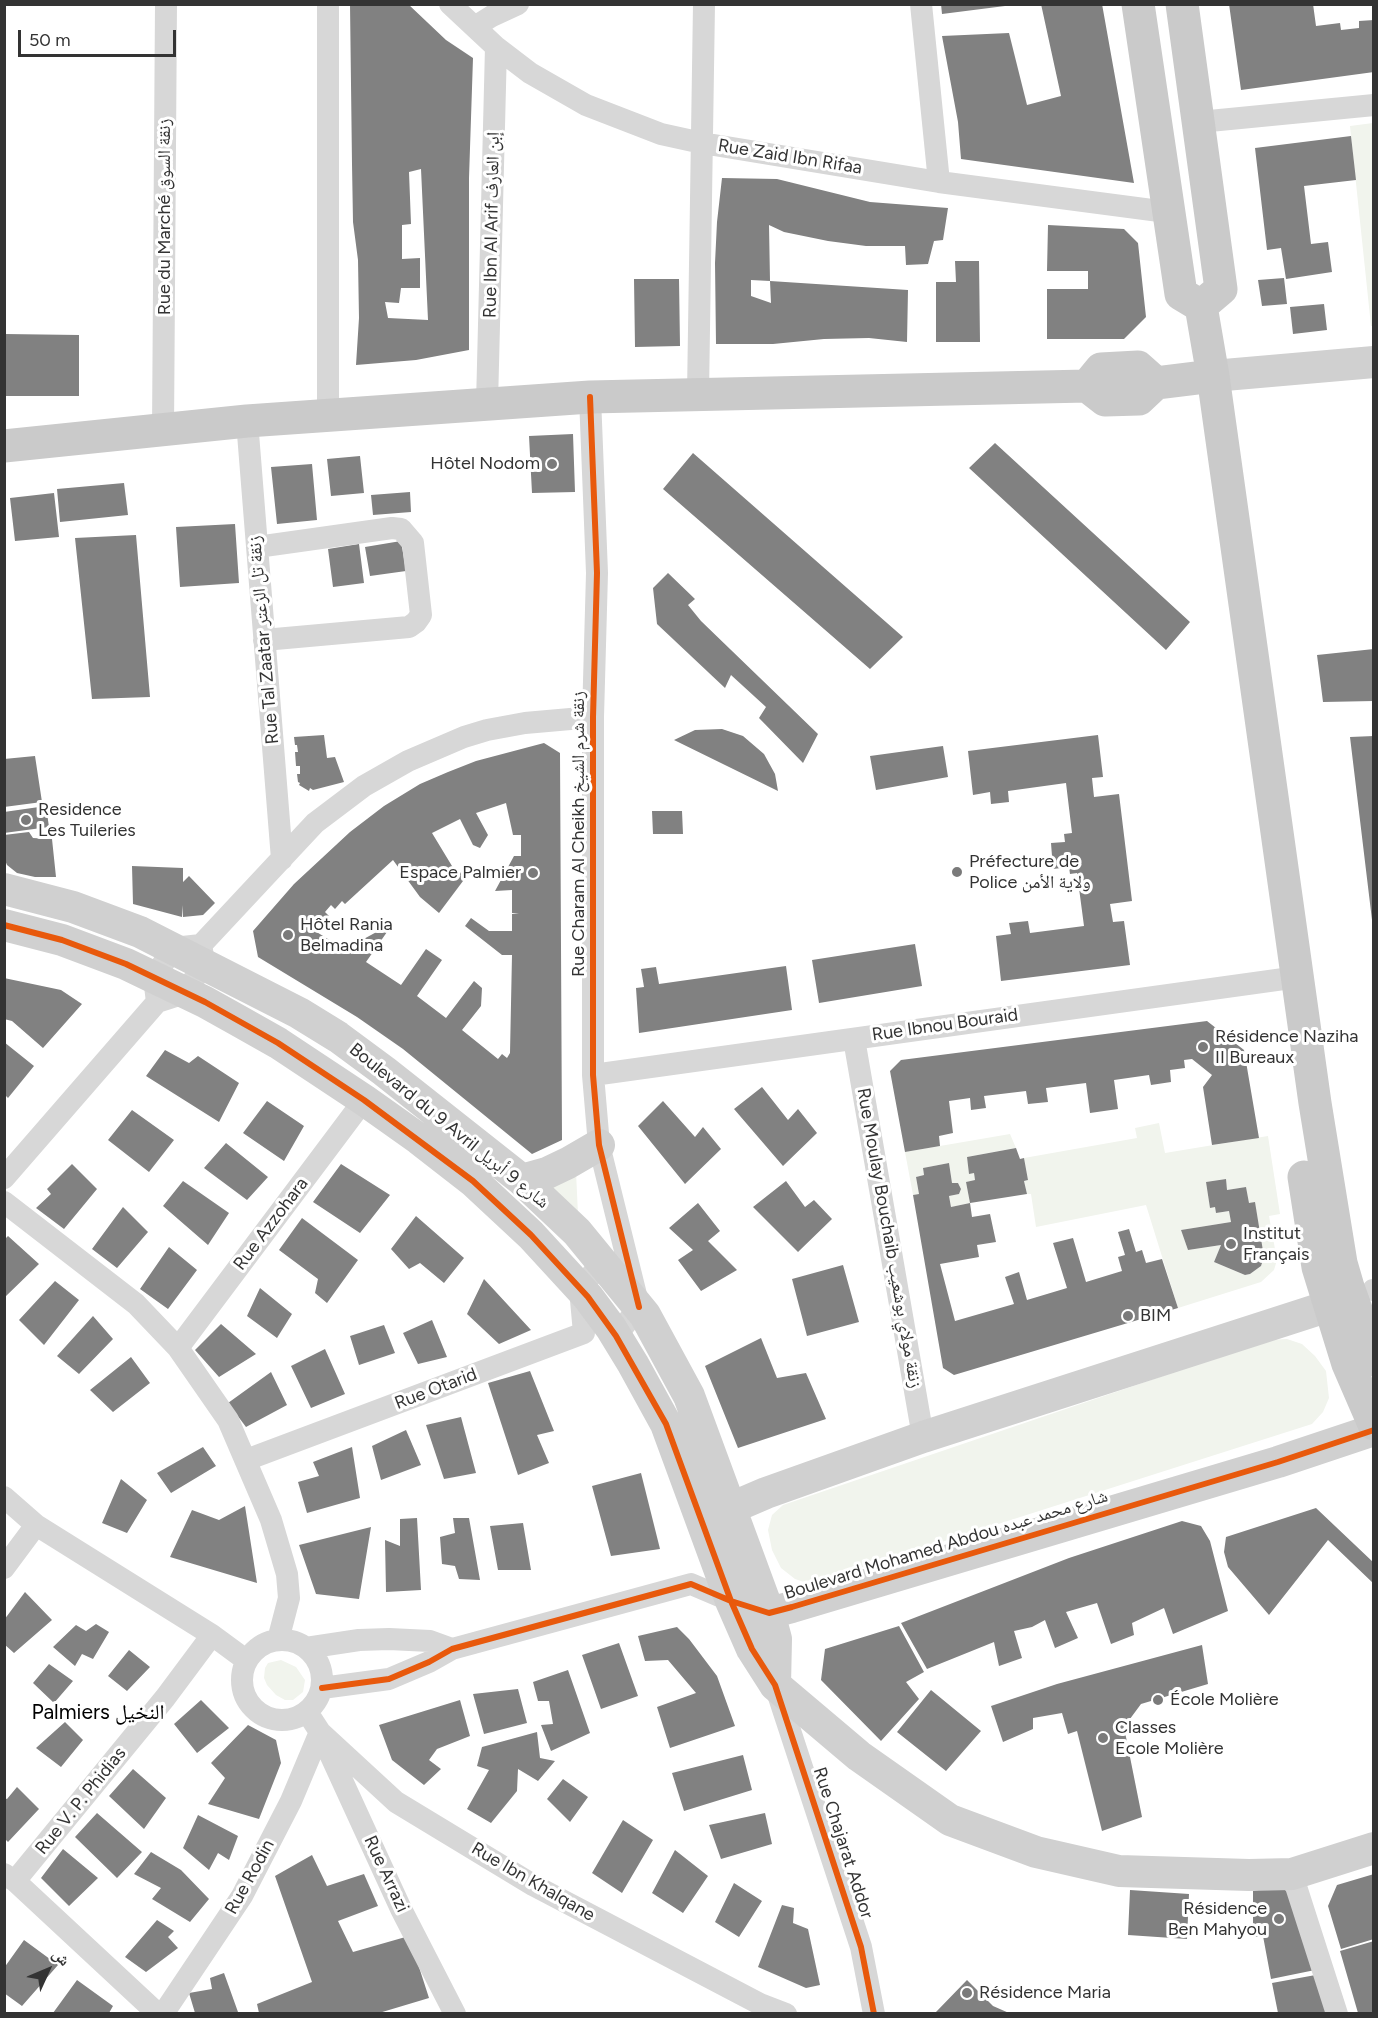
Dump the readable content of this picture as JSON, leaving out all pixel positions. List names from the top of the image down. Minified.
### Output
{"streets":{"street":["Rue Zaid Ibn Rifaa","Rue du Marché زنقة السوق","Rue Ibn Al Arif إبن العارف","Rue Tal Zaatar زنقة تل الزعتر","Rue Charam Al Cheikh زنقة شرم الشيخ","Rue Ibnou Bouraid","Boulevard du 9 Avril شارع 9 أبريل","Rue Azzohara","Rue Moulay Bouchaib زنقة مولاي بوشعيب","Rue Otarid","Boulevard Mohamed Abdou شارع محمد عبده","Rue V. P. Phidias","Rue Chajarat Addor","Rue Arrazi","Rue Rodin","Rue Ibn Khalqane"]},"crossings":[["Rue Zaid Ibn Rifaa","Rue Ibn Al Arif إبن العارف"],["Rue Charam Al Cheikh زنقة شرم الشيخ","Rue Ibnou Bouraid"],["Rue Charam Al Cheikh زنقة شرم الشيخ","Boulevard du 9 Avril شارع 9 أبريل"],["Rue Ibnou Bouraid","Rue Moulay Bouchaib زنقة مولاي بوشعيب"],["Boulevard du 9 Avril شارع 9 أبريل","Rue Azzohara"],["Boulevard du 9 Avril شارع 9 أبريل","Rue Otarid"],["Boulevard du 9 Avril شارع 9 أبريل","Boulevard Mohamed Abdou شارع محمد عبده"],["Boulevard du 9 Avril شارع 9 أبريل","Rue Chajarat Addor"],["Rue Arrazi","Rue Rodin"],["Rue Arrazi","Rue Ibn Khalqane"],["Rue Rodin","Rue Ibn Khalqane"]],"districts":["Palmiers النخيل"],"places":["Hôtel Nodom","Residence Les Tuileries","Préfecture de Police ولاية الأمن","Espace Palmier","Hôtel Rania Belmadina","Résidence Naziha II Bureaux","Institut Français","BIM","École Molière","Classes Ecole Molière","Résidence Ben Mahyou","Résidence Maria"],"scale_bar":"50 m","north":"top right"}
